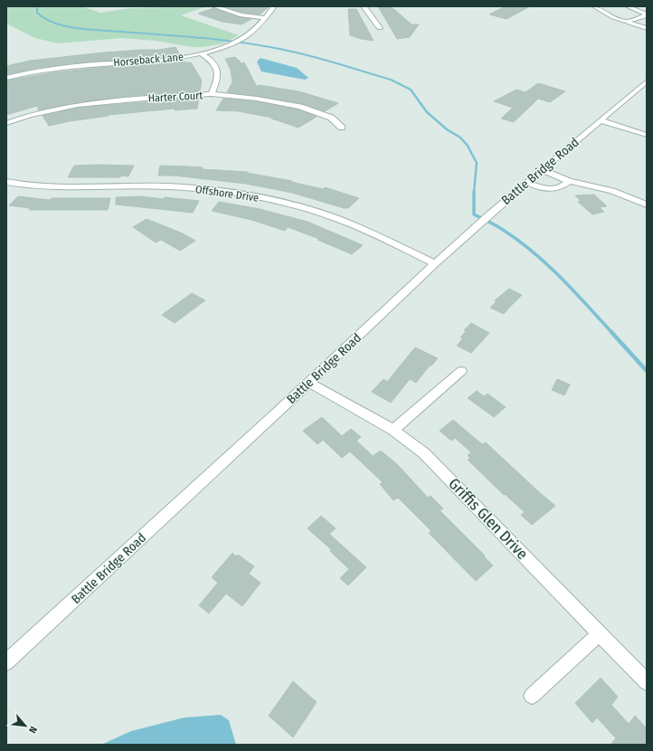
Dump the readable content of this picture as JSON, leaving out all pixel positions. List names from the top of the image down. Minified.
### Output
{"streets":{"street":["Horseback Lane","Harter Court","Battle Bridge Road","Offshore Drive","Griffis Glen Drive"]},"crossings":[["Battle Bridge Road","Offshore Drive"],["Battle Bridge Road","Griffis Glen Drive"]],"north":"bottom right"}
